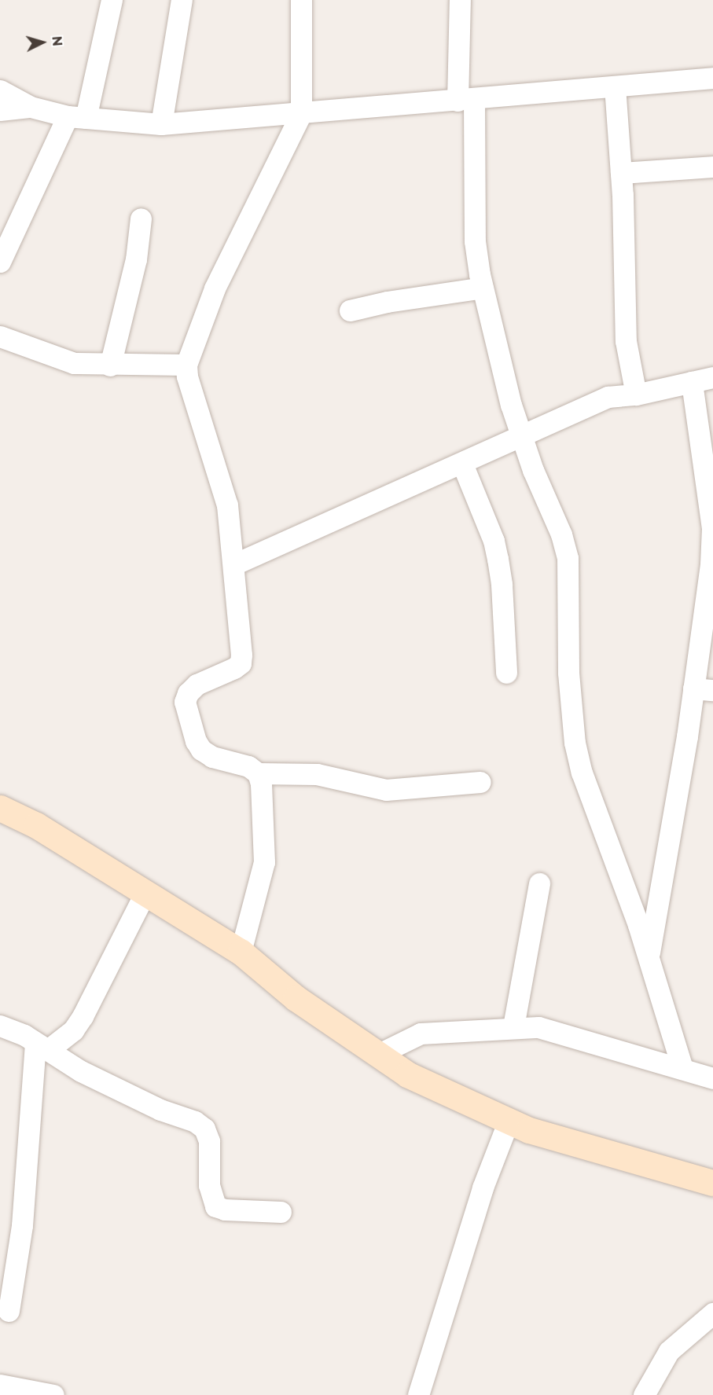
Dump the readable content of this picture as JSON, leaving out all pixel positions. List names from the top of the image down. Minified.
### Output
{"north":"right"}
